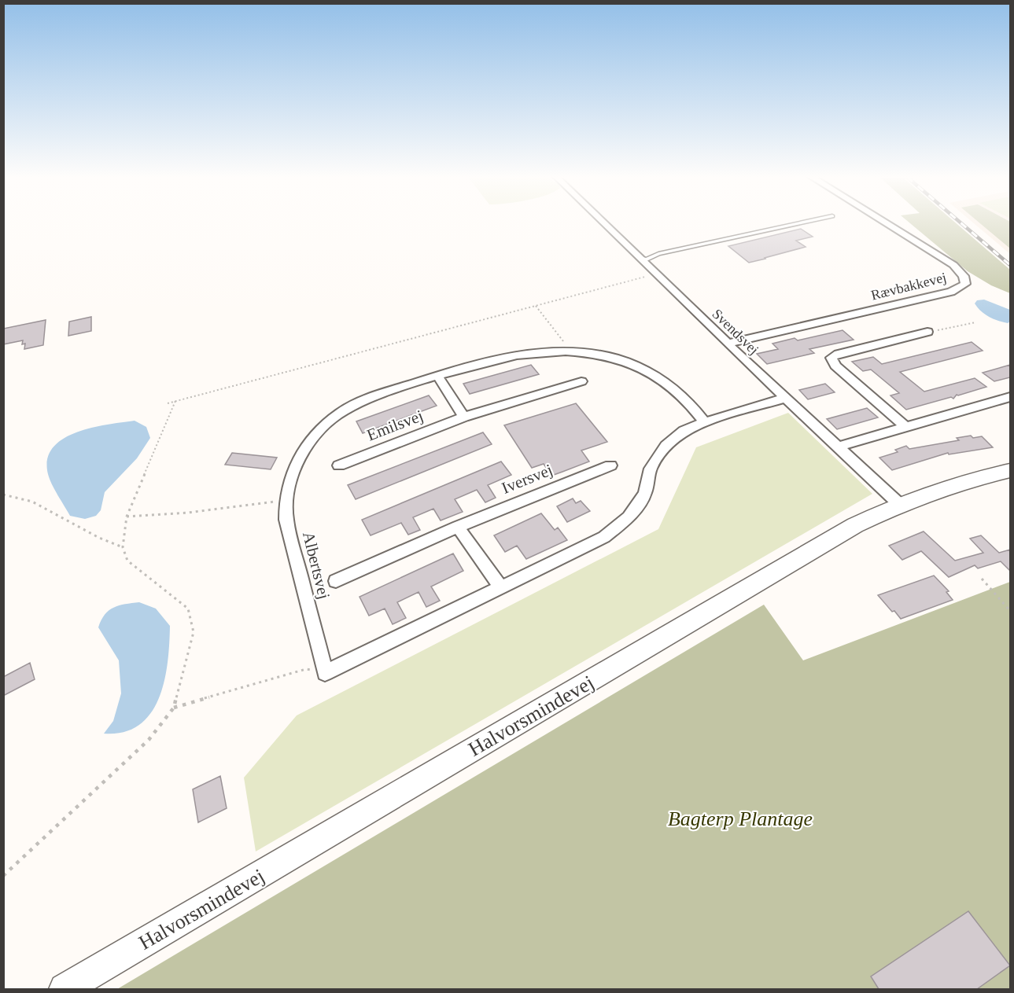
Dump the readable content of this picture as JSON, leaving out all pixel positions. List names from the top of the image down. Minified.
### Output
{"streets":{"street":["Rævbakkevej","Svendsvej","Emilsvej","Iversvej","Albertsvej","Halvorsmindevej"]},"crossings":[["Rævbakkevej","Svendsvej"],["Svendsvej","Halvorsmindevej"]],"parks":["Bagterp Plantage"]}
